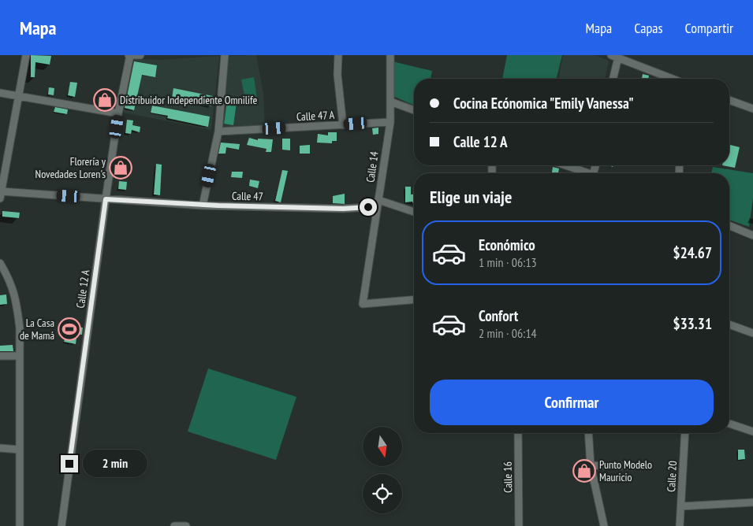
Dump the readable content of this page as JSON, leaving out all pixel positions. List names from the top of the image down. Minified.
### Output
{"streets":{"street":["Calle 47 A","Calle 14","Calle 47","Calle 12 A","Calle 20","Calle 16"]},"crossings":[["Calle 47 A","Calle 14"],["Calle 14","Calle 47"],["Calle 47","Calle 12 A"]],"places":{"shop":["Distribuidor Independiente Omnilife","Florería y Novedades Loren's","Punto Modelo Mauricio"],"sports":["La Casa de Mamá"]},"north":"bottom","page":{"header":"Mapa","nav":["Mapa","Capas","Compartir"],"banner":["Cocina Ecónomica \"Emily Vanessa\"","Calle 12 A"],"heading":"Elige un viaje","list":[{"name":"Económico","note":"1 min · 06:13","value":"$24.67"},{"name":"Confort","note":"2 min · 06:14","value":"$33.31"}],"buttons":"Confirmar","bubble":"2 min"}}
